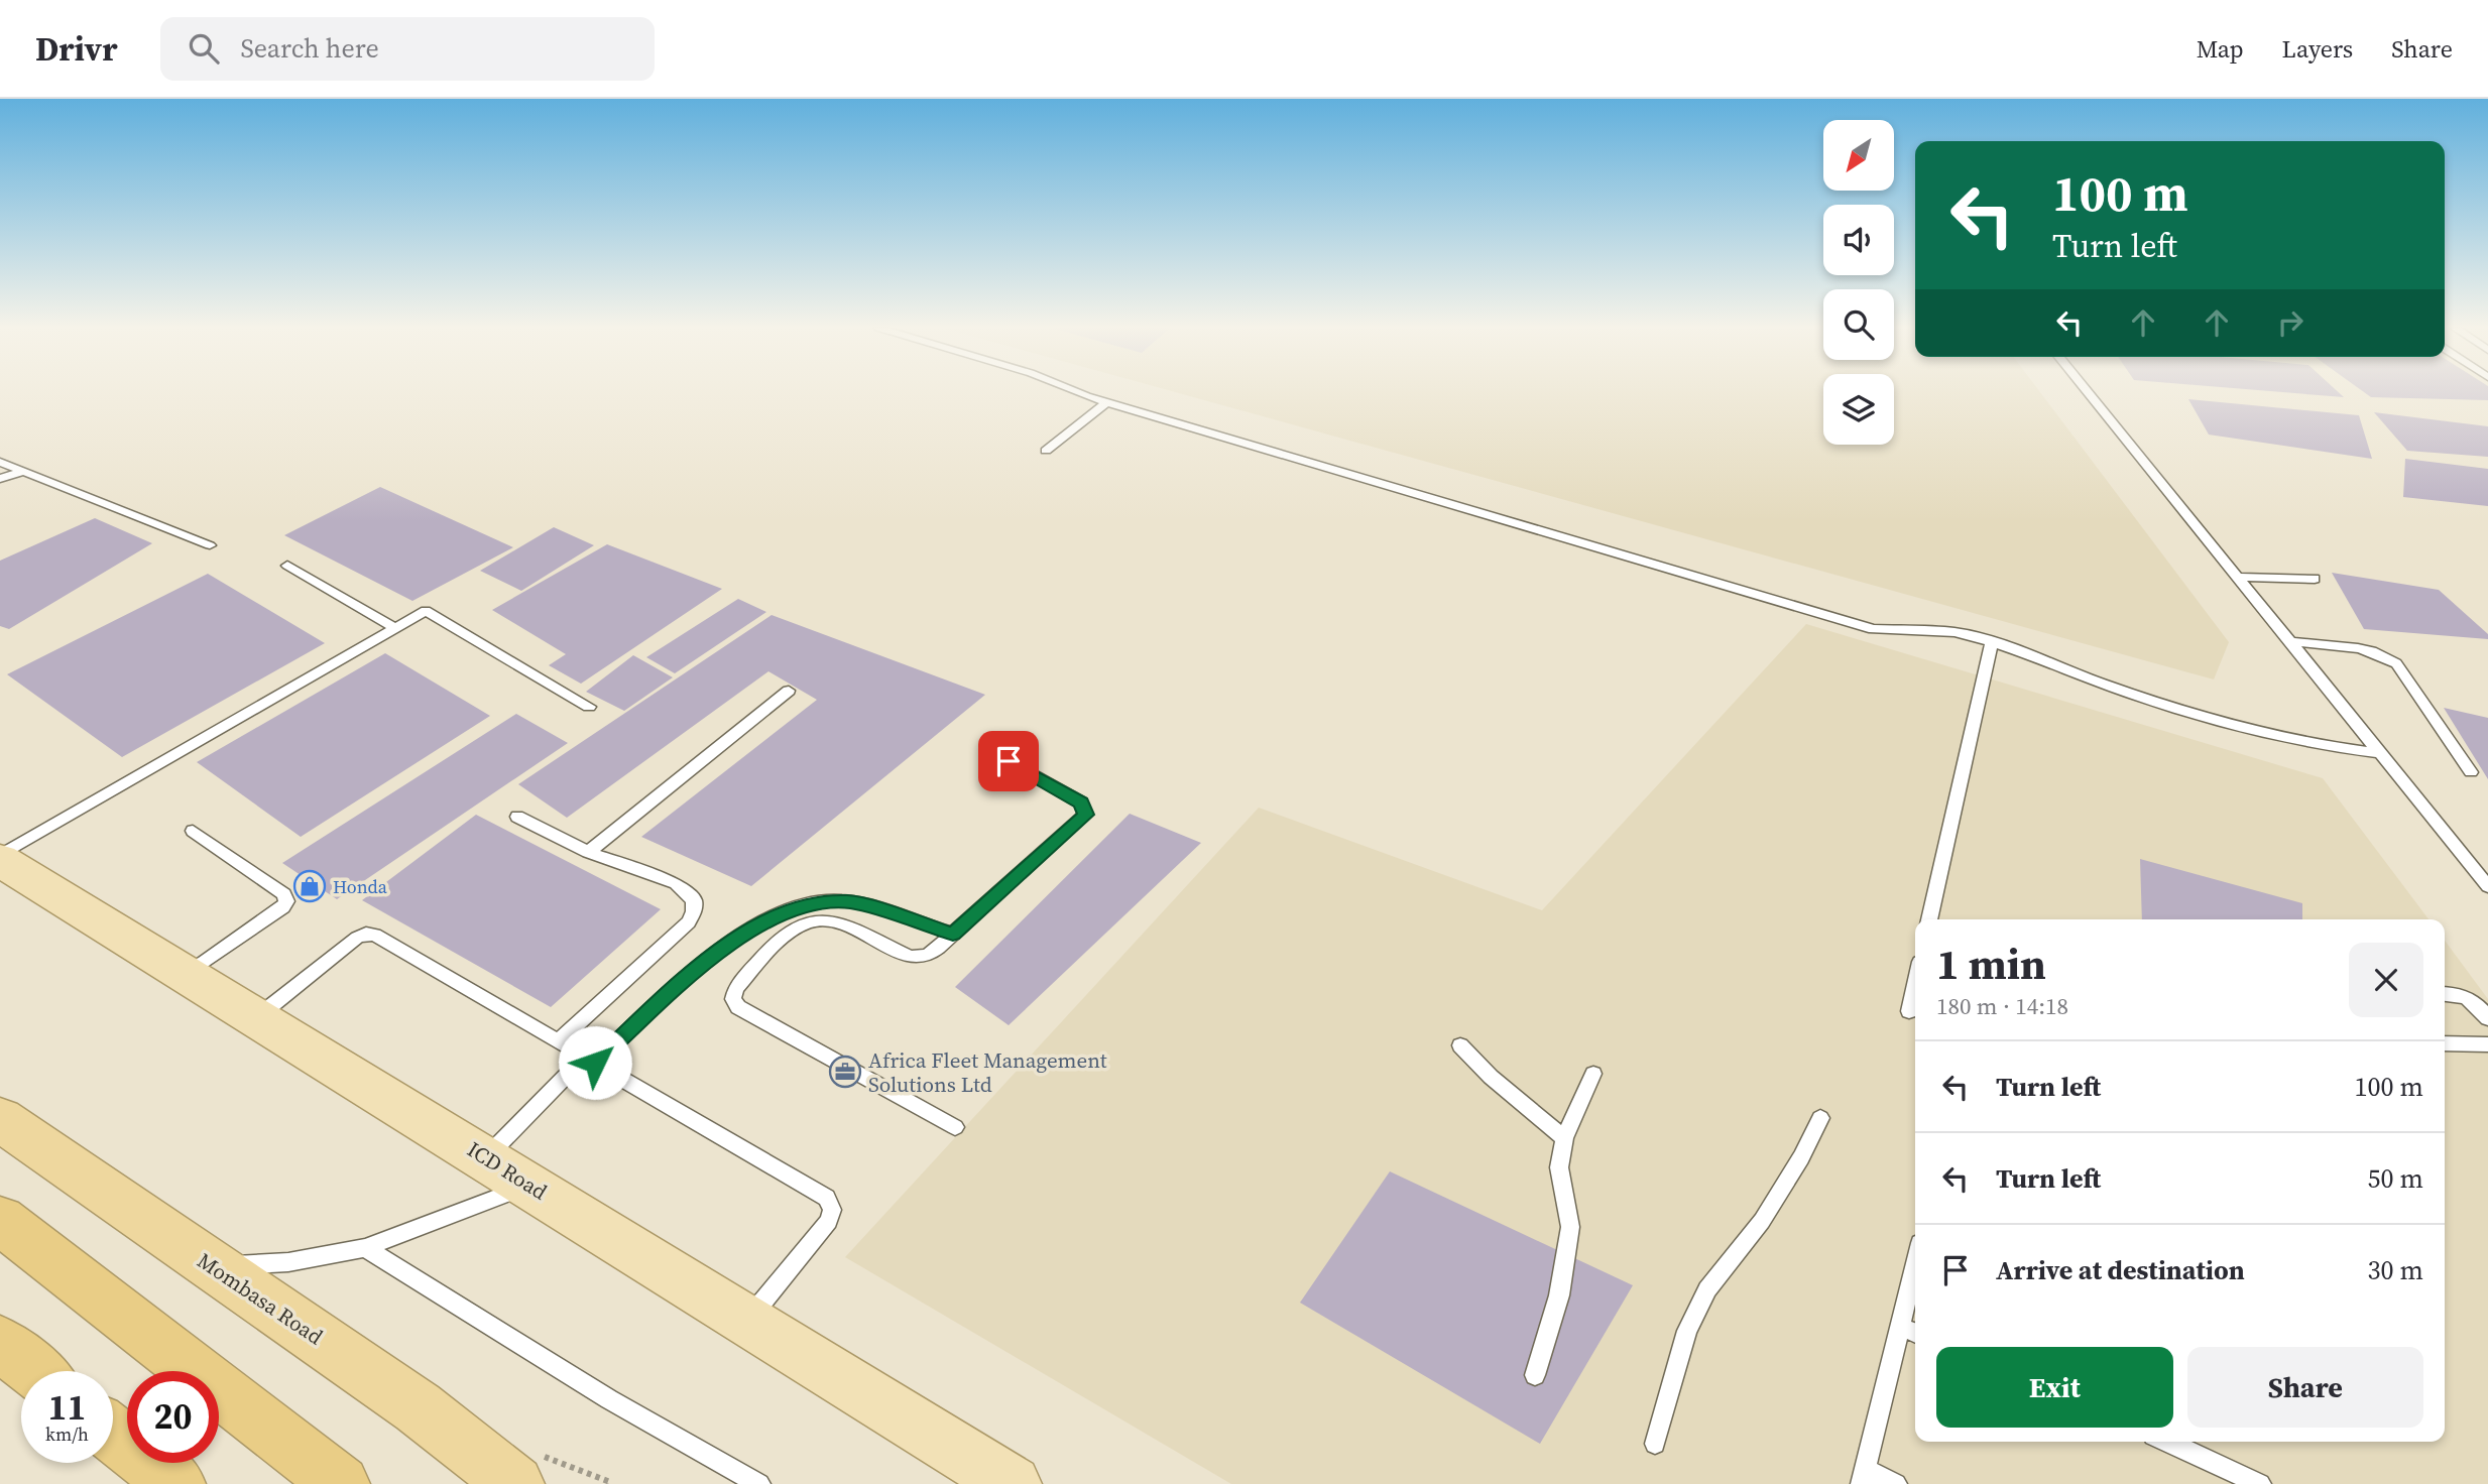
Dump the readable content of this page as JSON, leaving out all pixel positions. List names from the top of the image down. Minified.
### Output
{"streets":{"highway":["Mombasa Road"],"main road":["ICD Road"]},"places":{"shop":["Honda"],"office":["Africa Fleet Management Solutions Ltd"]},"north":"bottom left","page":{"header":"Drivr","search":"Search here","nav":["Map","Layers","Share"],"turn":["100 m","Turn left"],"heading":["1 min","180 m · 14:18"],"list":[{"name":"Turn left","value":"100 m"},{"name":"Turn left","value":"50 m"},{"name":"Arrive at destination","value":"30 m"}],"buttons":["Exit","Share"],"speed":"11 km/h","limit":"20"}}
